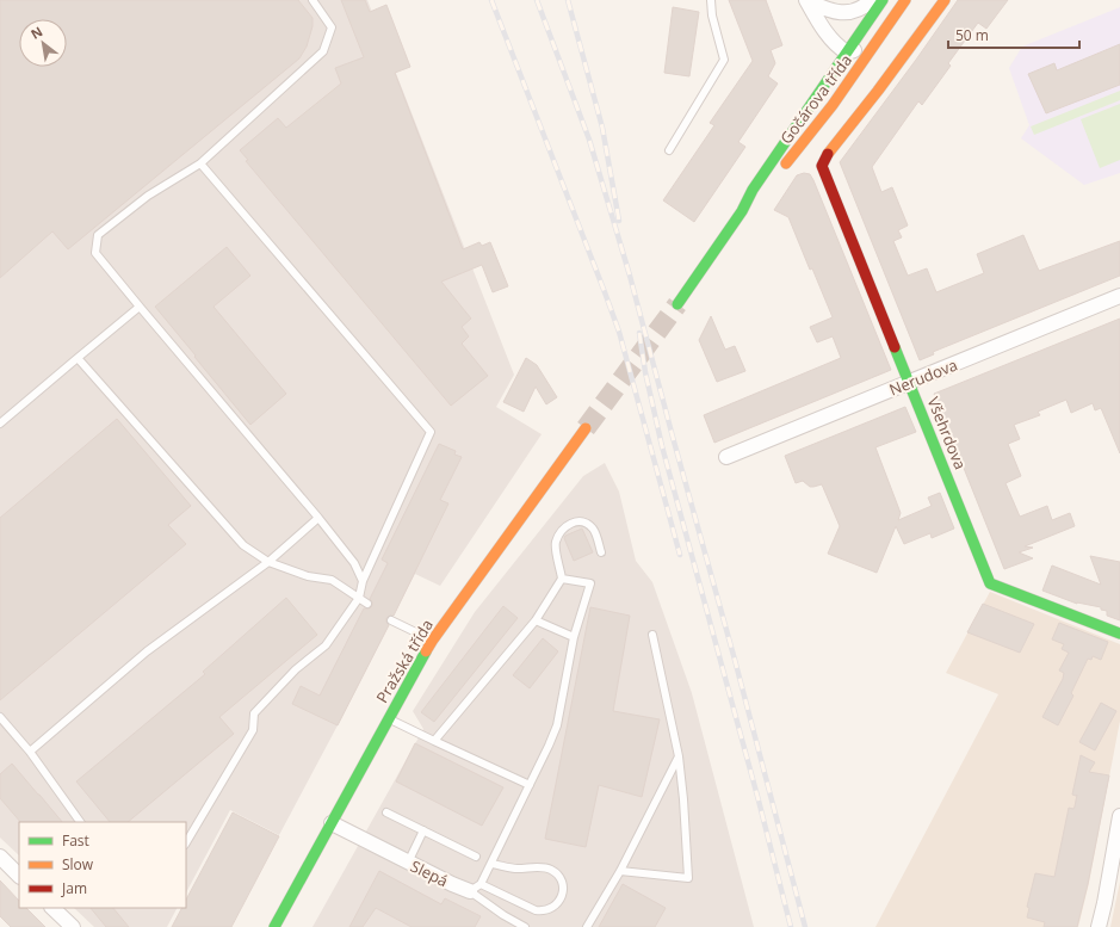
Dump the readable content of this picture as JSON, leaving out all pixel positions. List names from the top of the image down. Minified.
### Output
{"streets":{"street":["Gočárova třída","Nerudova","Všehrdova","Pražská třída","Slepá"]},"crossings":[["Nerudova","Všehrdova"],["Pražská třída","Slepá"]],"legend":["Fast","Slow","Jam"],"scale_bar":"50 m","north":"top left"}
